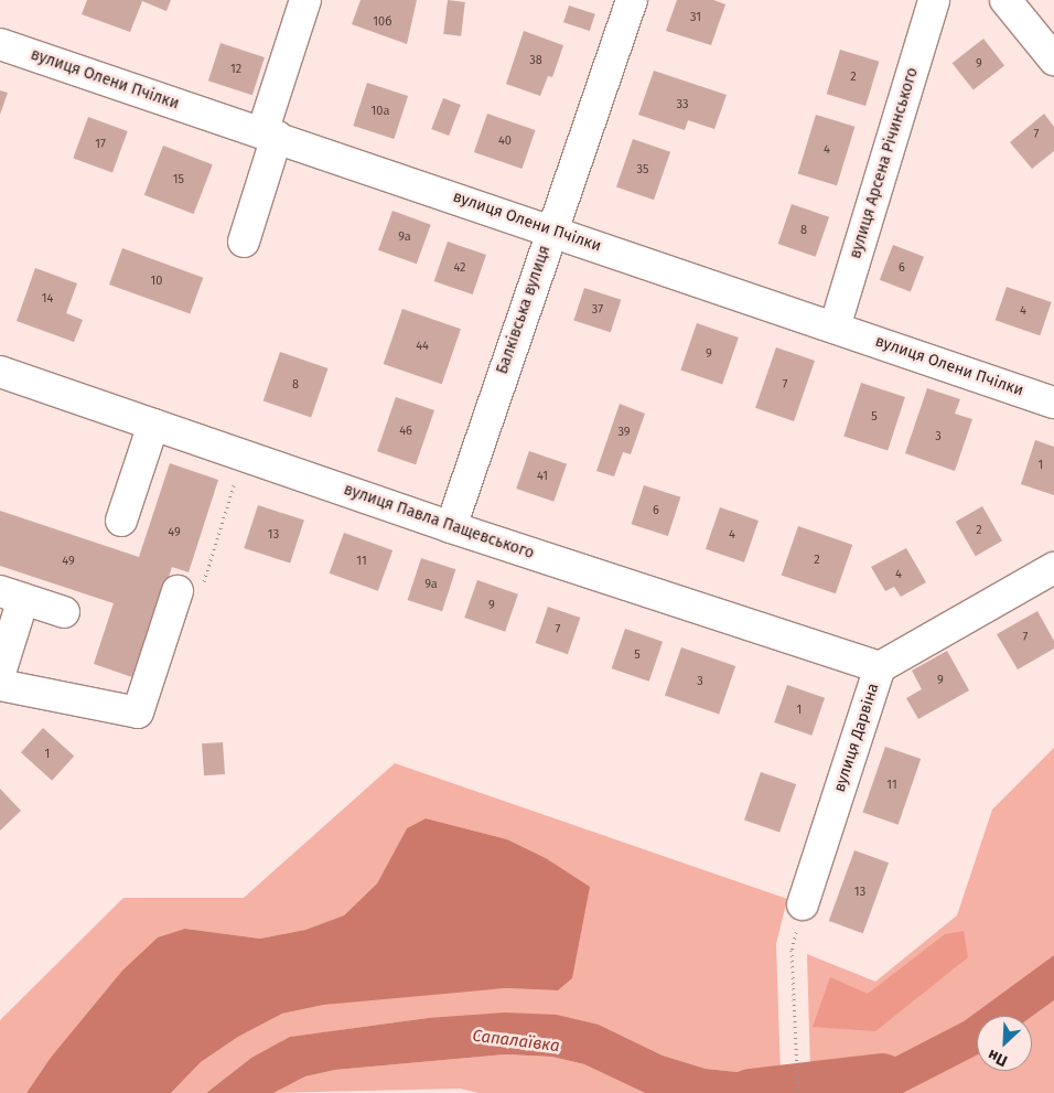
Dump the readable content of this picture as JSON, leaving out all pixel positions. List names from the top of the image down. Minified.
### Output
{"streets":{"street":["вулиця Олени Пчілки","вулиця Арсена Річинського","Балківська вулиця","вулиця Павла Пащевського","вулиця Дарвіна"]},"crossings":[["вулиця Олени Пчілки","вулиця Арсена Річинського"],["вулиця Олени Пчілки","Балківська вулиця"],["Балківська вулиця","вулиця Павла Пащевського"],["вулиця Павла Пащевського","вулиця Дарвіна"]],"water":["Сапалаївка"],"house_numbers":["31","10б","38","9","12","2","33","10а","7","40","17","4","35","15","8","9а","42","6","10","14","37","4","44","9","8","7","5","46","39","3","1","41","6","2","49","13","4","2","49","11","4","9а","9","7","7","5","9","3","1","1","11","13"],"north":"bottom left"}
